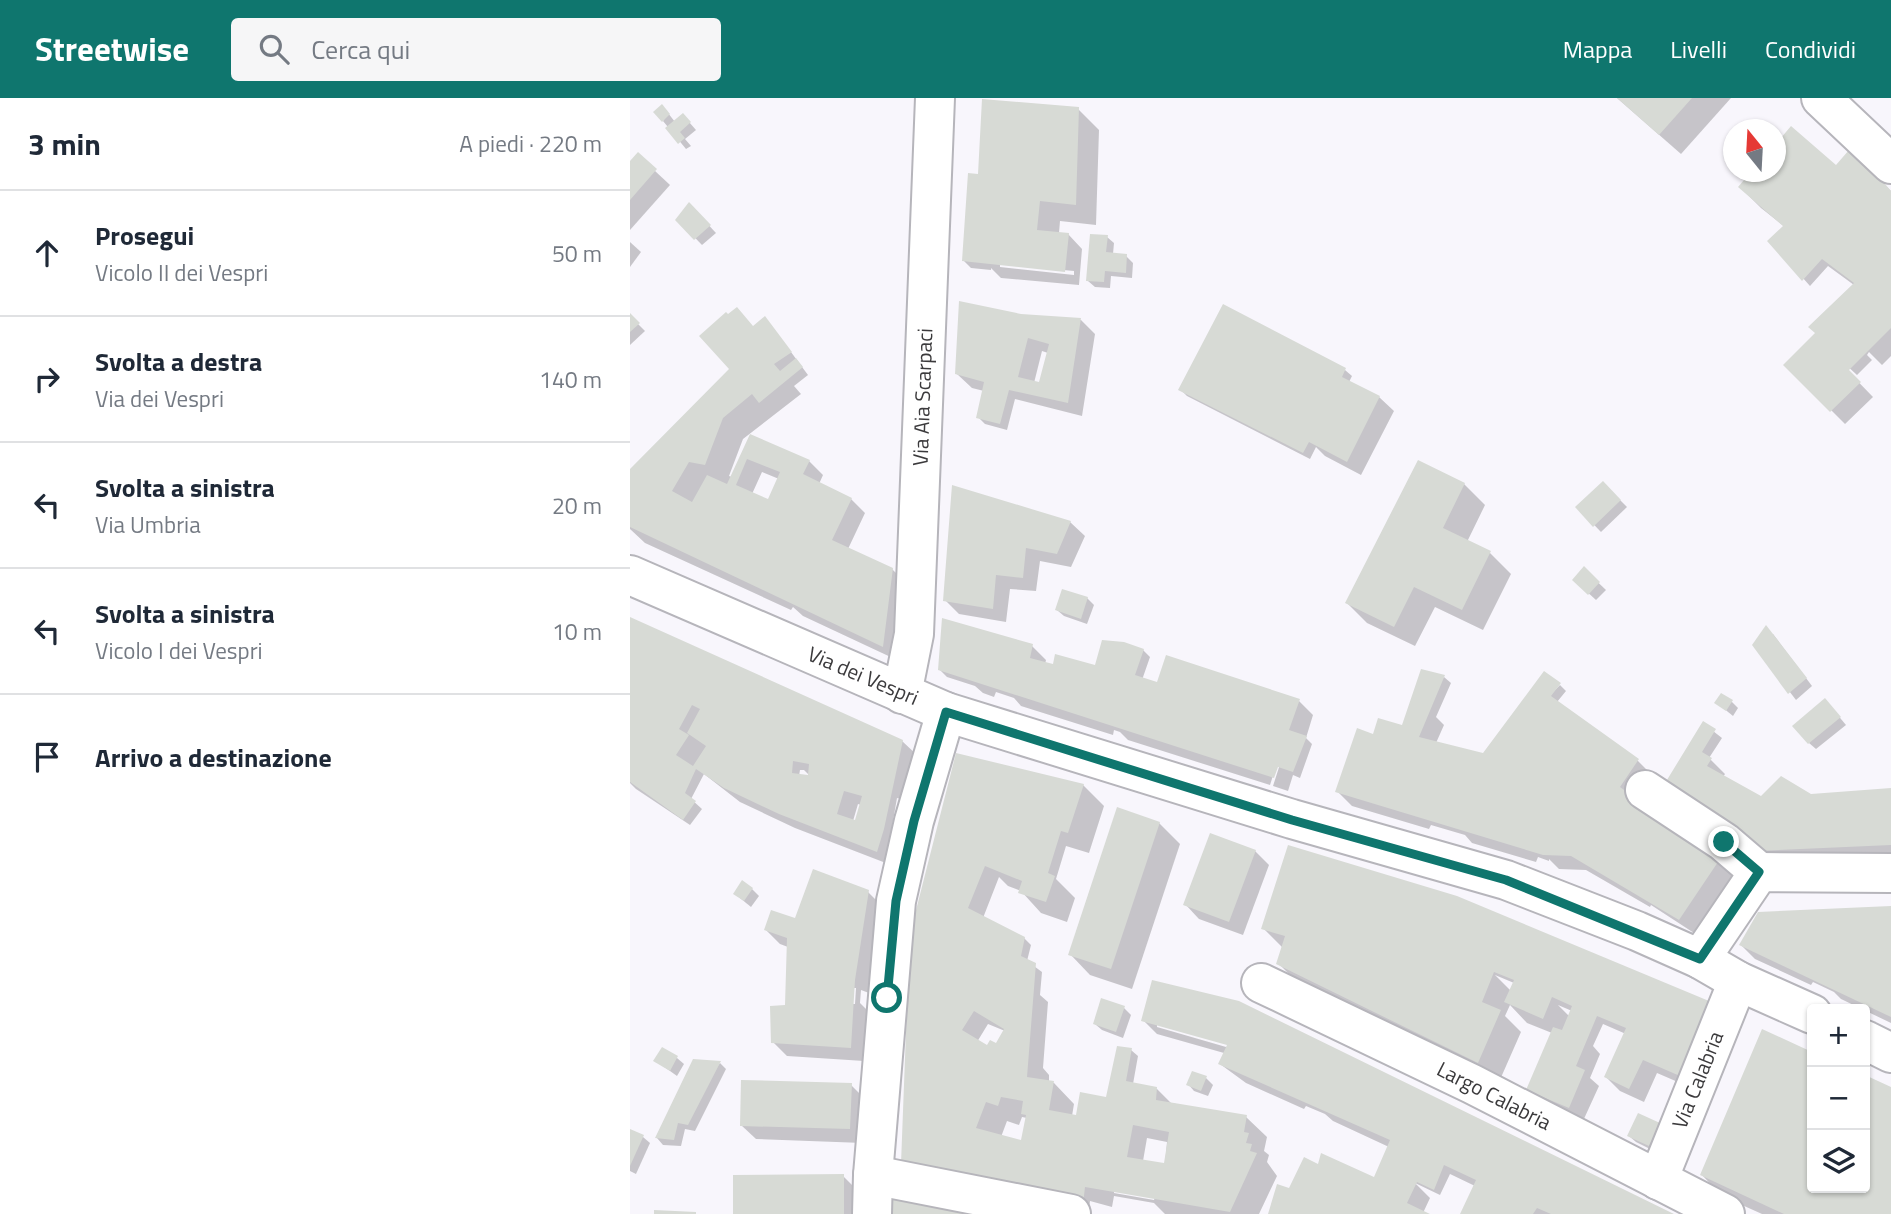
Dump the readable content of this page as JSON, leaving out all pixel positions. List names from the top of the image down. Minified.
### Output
{"streets":{"street":["Via Aia Scarpaci","Via dei Vespri","Via Calabria","Largo Calabria"]},"crossings":[["Via Aia Scarpaci","Via dei Vespri"],["Via dei Vespri","Via Calabria"],["Via Calabria","Largo Calabria"]],"north":"top","page":{"header":"Streetwise","search":"Cerca qui","nav":["Mappa","Livelli","Condividi"],"heading":["3 min","A piedi · 220 m"],"list":[["Prosegui","Vicolo II dei Vespri","50 m"],["Svolta a destra","Via dei Vespri","140 m"],["Svolta a sinistra","Via Umbria","20 m"],["Svolta a sinistra","Vicolo I dei Vespri","10 m"],"Arrivo a destinazione"],"map_buttons":["+","−"]}}
